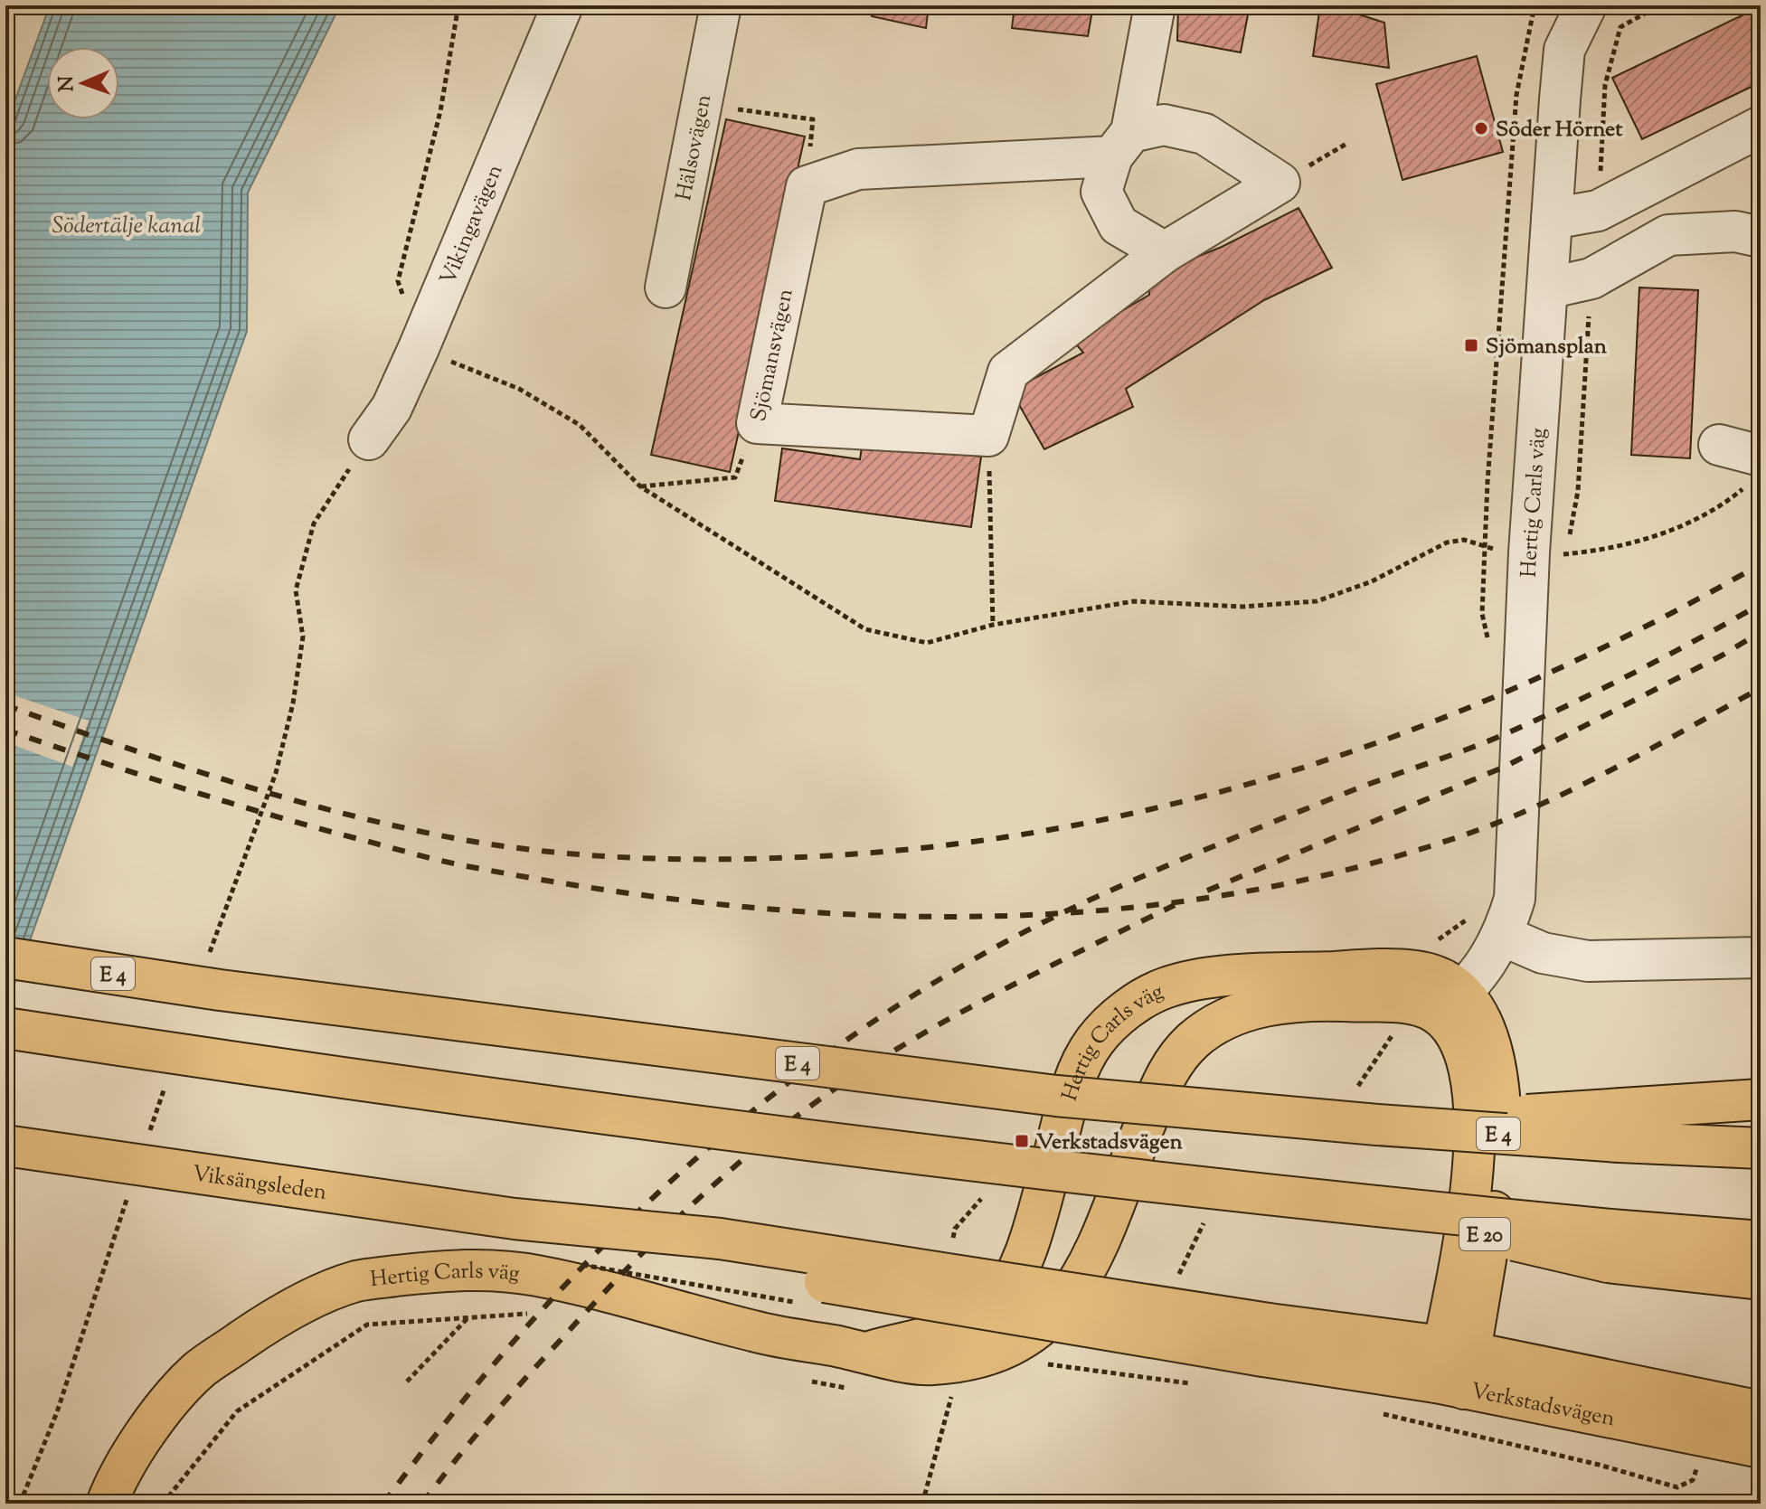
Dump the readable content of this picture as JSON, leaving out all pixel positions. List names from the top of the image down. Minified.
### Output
{"streets":{"main road":["Hertig Carls väg","E 4","Viksängsleden","E 20","Verkstadsvägen"],"street":["Hälsovägen","Vikingavägen","Sjömansvägen"]},"crossings":[["Hertig Carls väg","Verkstadsvägen"],["Viksängsleden","Verkstadsvägen"]],"water":["Södertälje kanal"],"places":{"other":["Söder Hörnet"],"transit":["Sjömansplan","Verkstadsvägen"]},"north":"left"}
